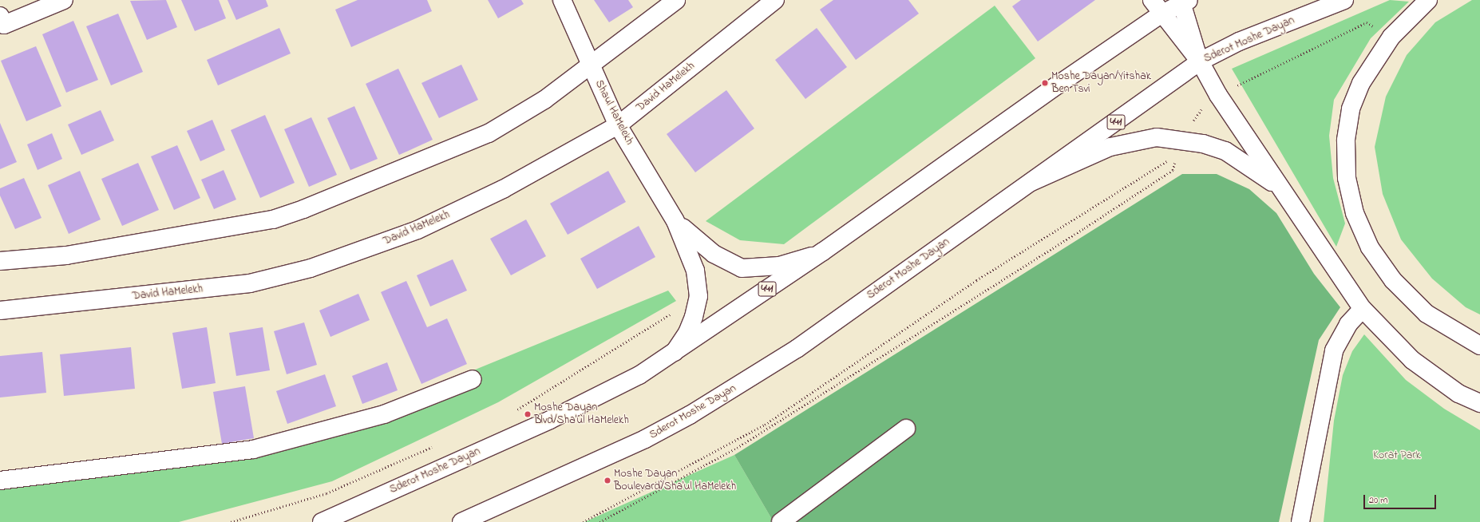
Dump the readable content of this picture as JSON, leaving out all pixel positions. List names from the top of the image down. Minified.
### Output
{"streets":{"main road":["Sderot Moshe Dayan","David HaMelekh","Shaul HaMelekh","441"]},"crossings":[["Sderot Moshe Dayan","Shaul HaMelekh"],["David HaMelekh","Shaul HaMelekh"]],"parks":["Korat Park"],"places":["Moshe Dayan/Yitshak Ben Tsvi","Moshe Dayan Blvd/Sha'ul HaMelekh","Moshe Dayan Boulevard/Sha'ul HaMelekh"],"scale_bar":"20 m"}
